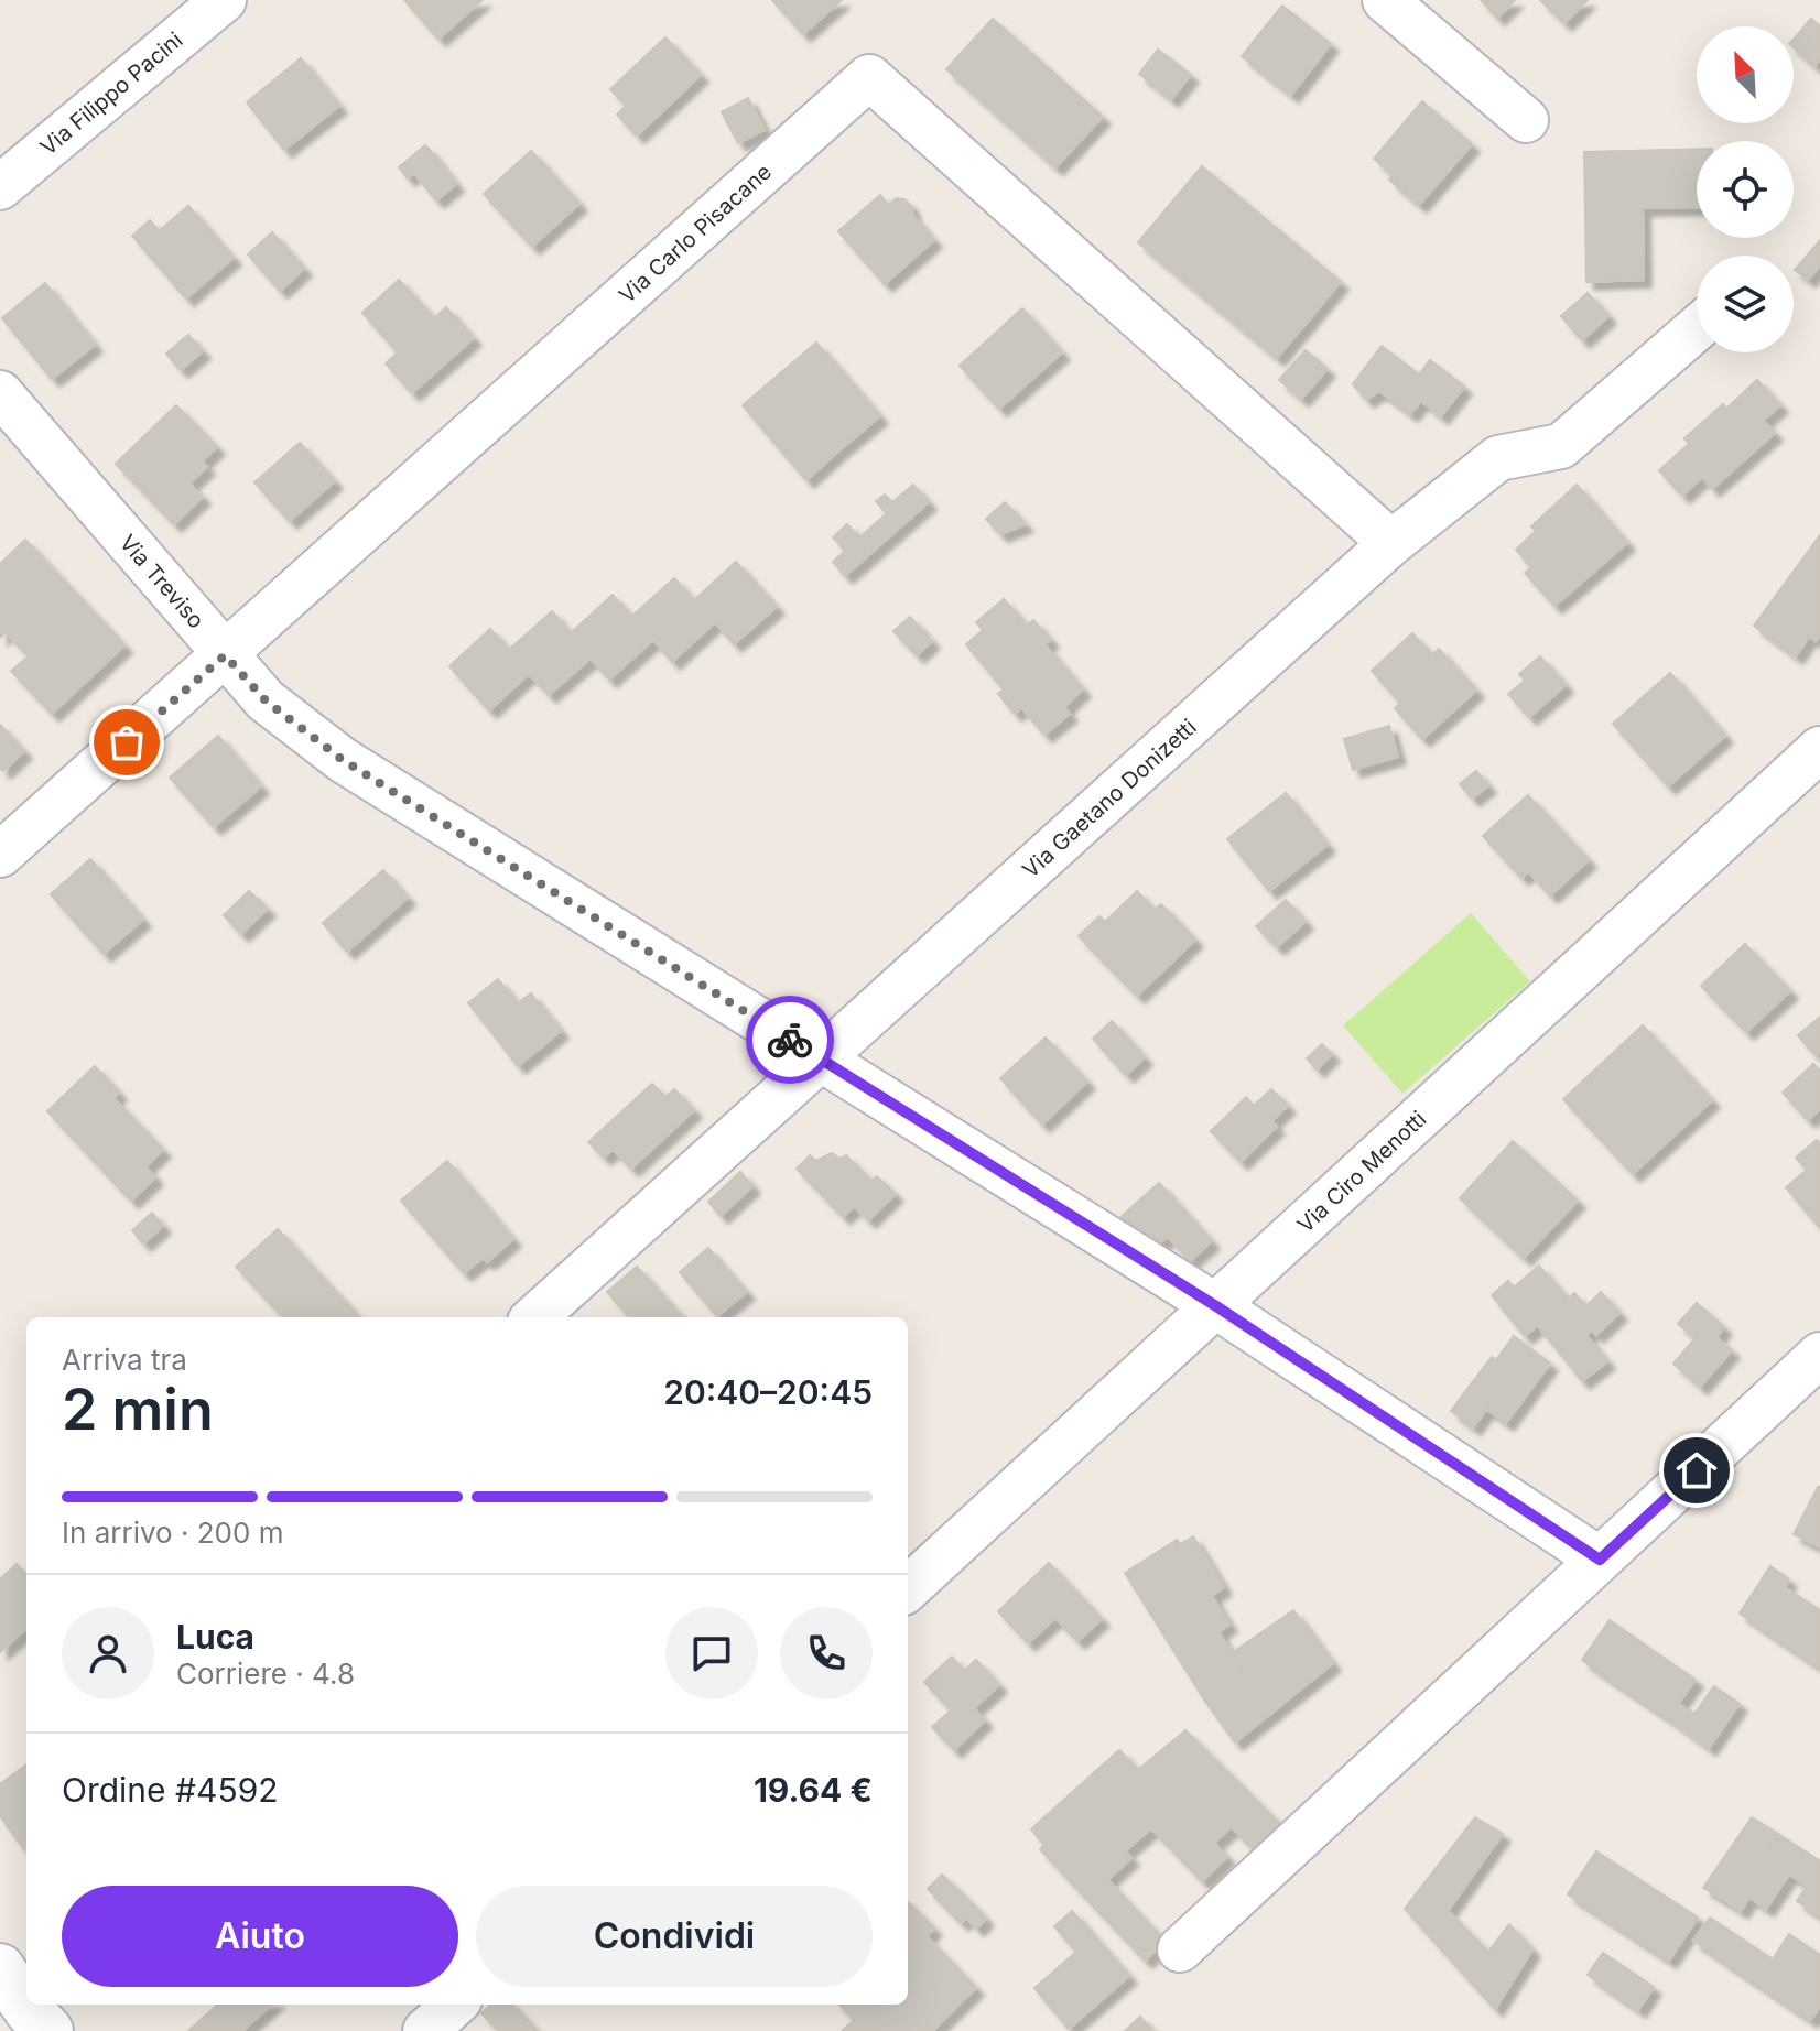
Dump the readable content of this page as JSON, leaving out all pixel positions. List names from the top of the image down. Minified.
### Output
{"streets":{"street":["Via Filippo Pacini","Via Carlo Pisacane","Via Treviso","Via Gaetano Donizetti","Via Ciro Menotti"]},"crossings":[["Via Carlo Pisacane","Via Treviso"],["Via Carlo Pisacane","Via Gaetano Donizetti"],["Via Treviso","Via Gaetano Donizetti"],["Via Treviso","Via Ciro Menotti"]],"north":"top left","page":{"heading":["2 min","Arriva tra","20:40–20:45"],"panel":["Luca","Corriere · 4.8","Ordine #4592","19.64 €"],"bar":"In arrivo · 200 m","buttons":["Aiuto","Condividi"]}}
